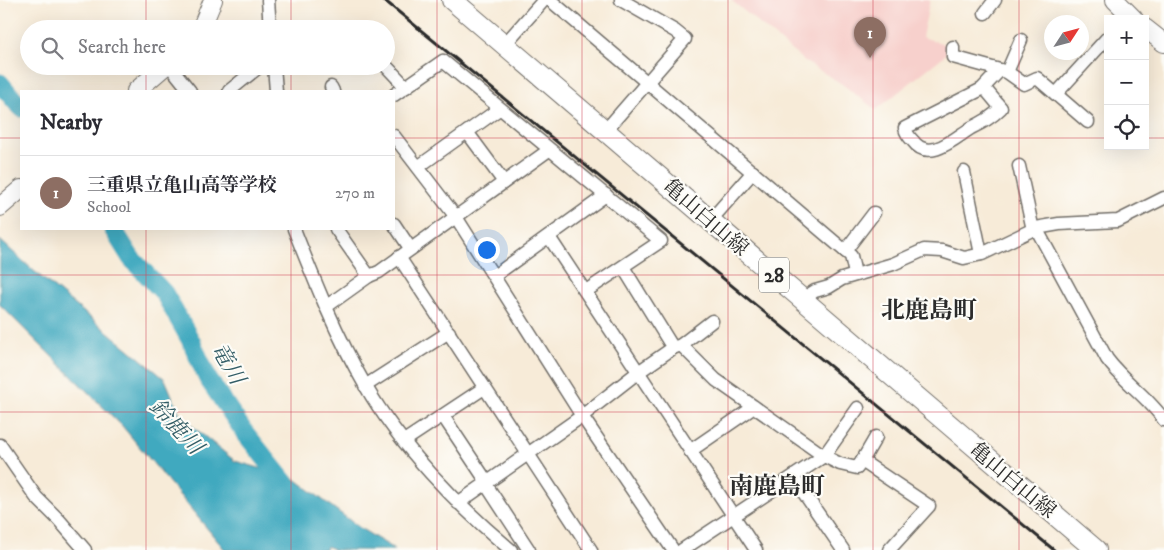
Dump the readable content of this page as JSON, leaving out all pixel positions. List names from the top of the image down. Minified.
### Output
{"streets":{"main road":["亀山白山線","28"]},"districts":["北鹿島町","南鹿島町"],"water":["竜川","鈴鹿川"],"north":"top right","page":{"map_buttons":["+","−"],"pins":"1","search":"Search here","heading":"Nearby","list":[{"mark":"1","name":"三重県立亀山高等学校","note":"School","value":"270 m"}]}}
